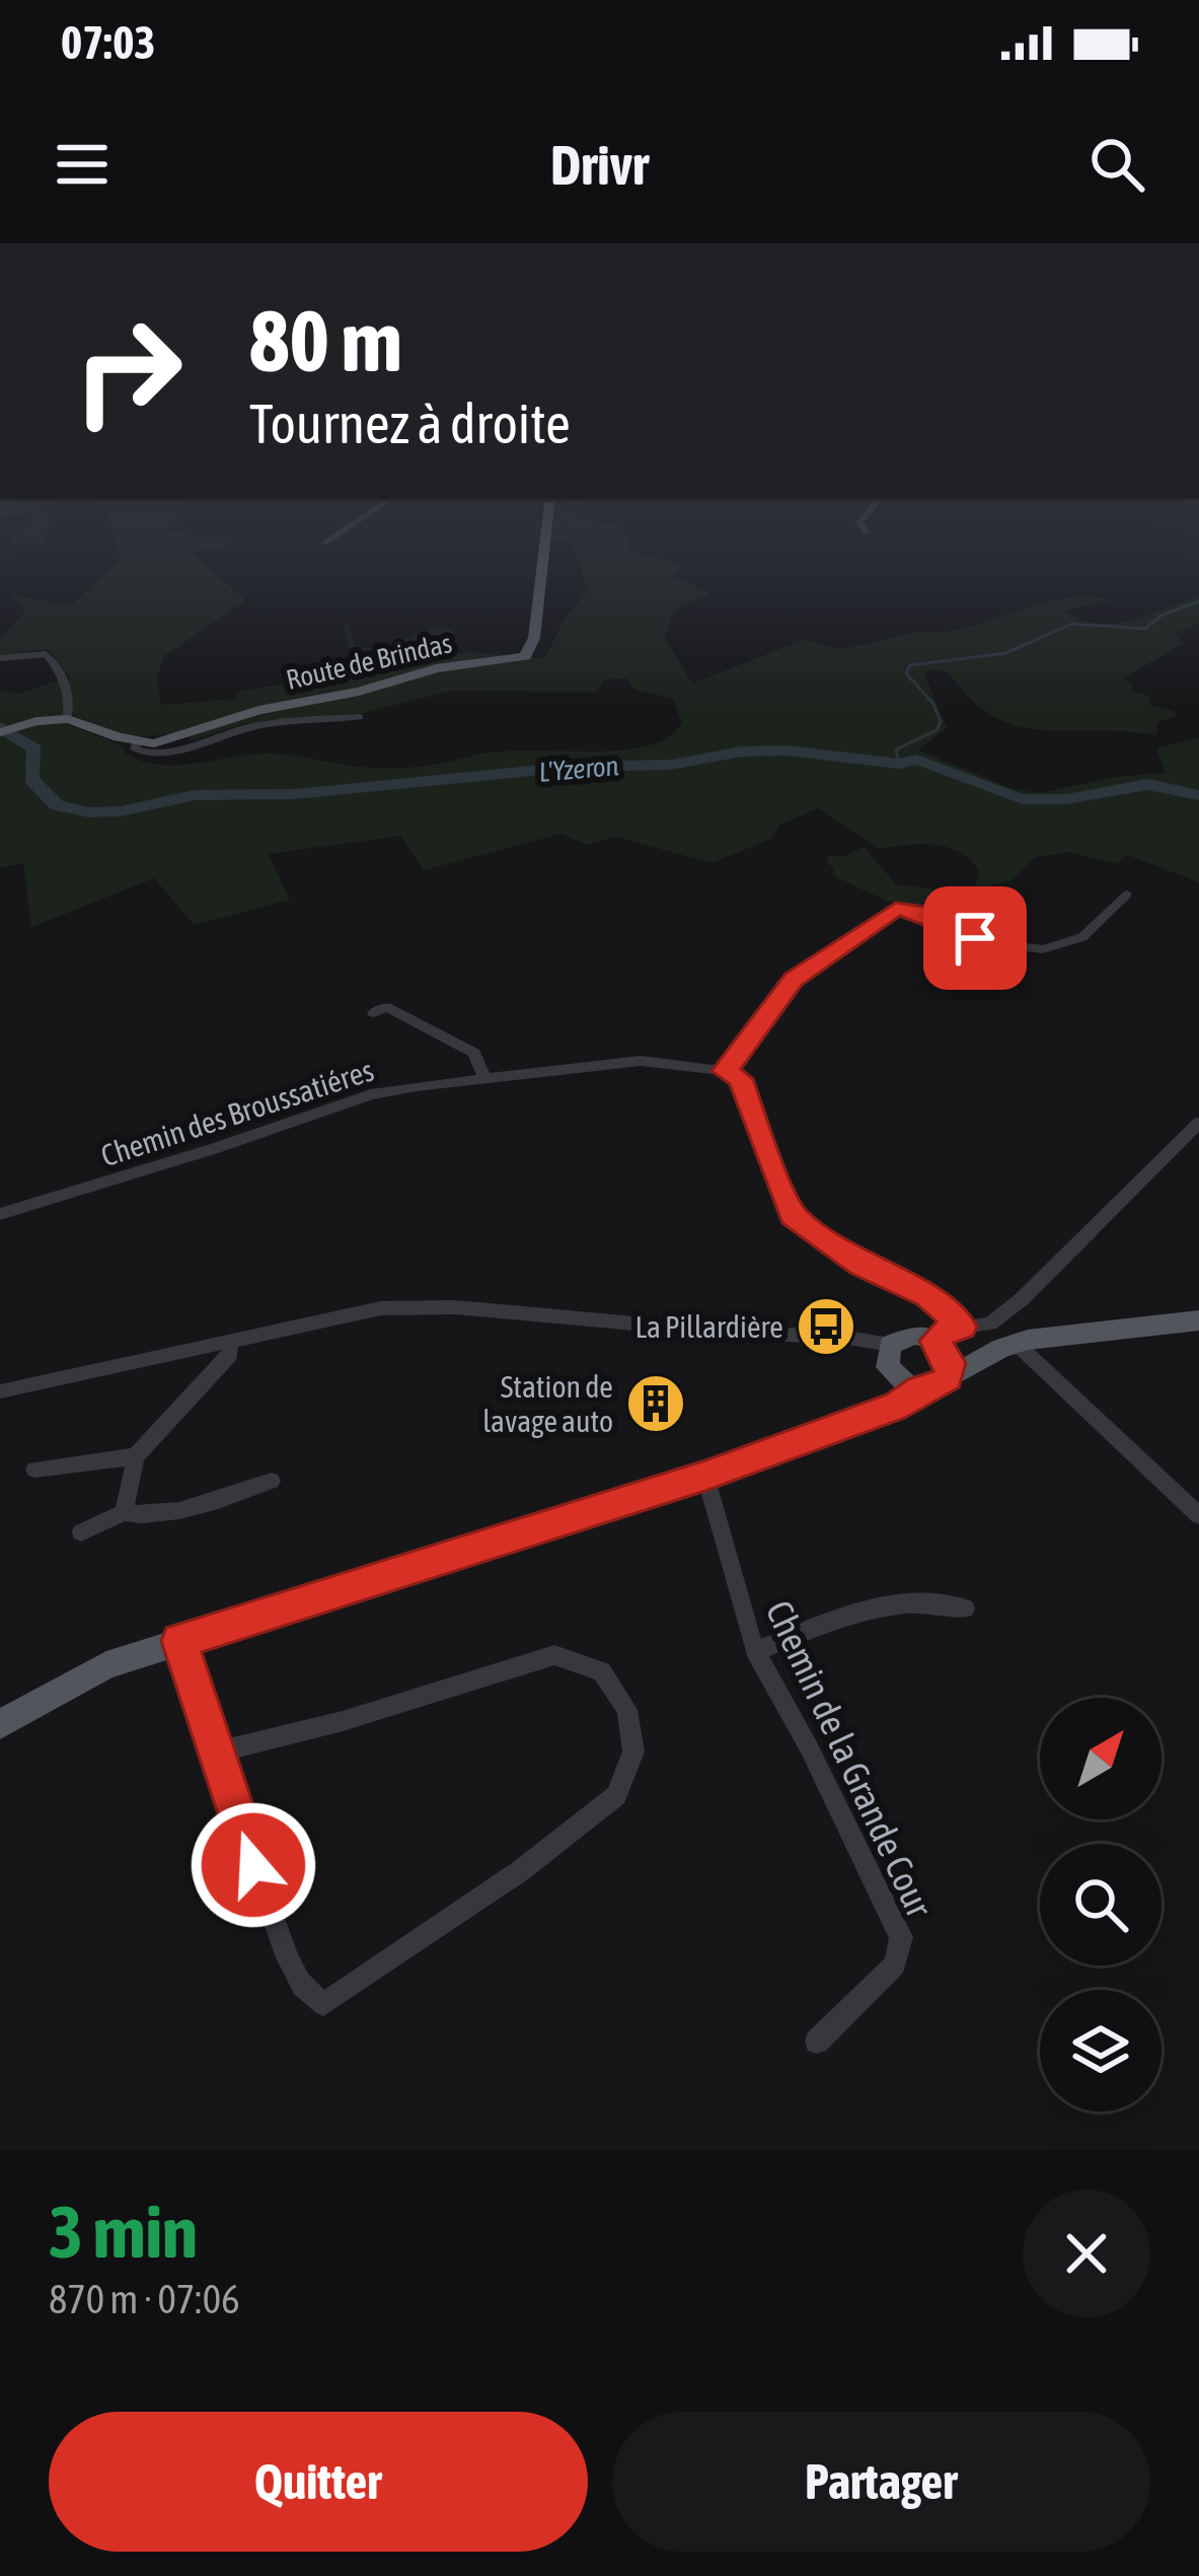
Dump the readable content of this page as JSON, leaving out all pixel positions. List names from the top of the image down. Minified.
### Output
{"streets":{"main road":["Route de Brindas"],"street":["Chemin des Broussatiéres","Chemin de la Grande Cour"]},"water":["L'Yzeron"],"places":{"bus stop":["La Pillardière"],"building":["Station de lavage auto"]},"north":"top right","page":{"status":"07:03","header":"Drivr","turn":["80 m","Tournez à droite"],"heading":["3 min","870 m · 07:06"],"buttons":["Quitter","Partager"]}}
